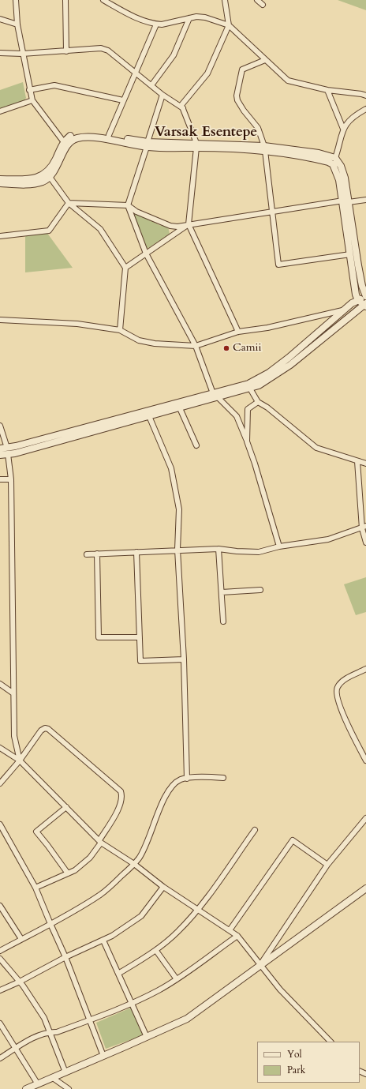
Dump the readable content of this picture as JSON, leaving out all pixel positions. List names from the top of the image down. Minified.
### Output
{"districts":["Varsak Esentepe"],"places":["Camii"],"legend":["Yol","Park"]}
